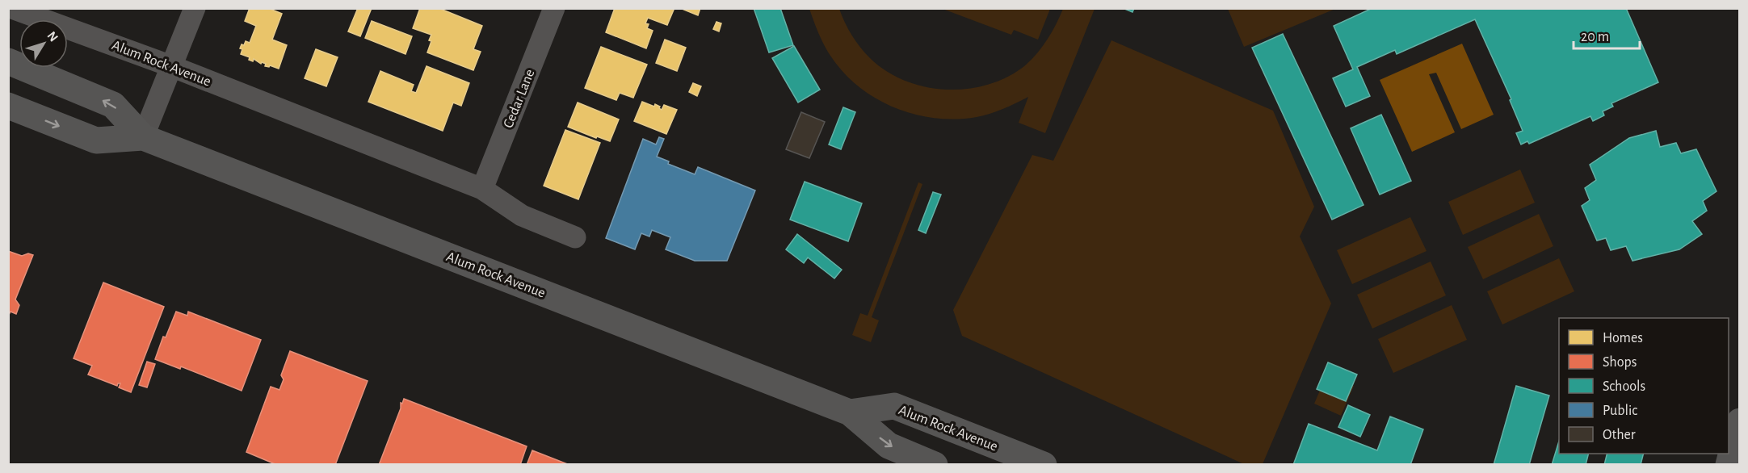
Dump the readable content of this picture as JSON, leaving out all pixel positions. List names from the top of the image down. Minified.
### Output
{"streets":{"main road":["Alum Rock Avenue"],"street":["Cedar Lane"]},"crossings":[["Alum Rock Avenue","Cedar Lane"]],"legend":["Homes","Shops","Schools","Public","Other"],"scale_bar":"20 m","north":"top right"}
